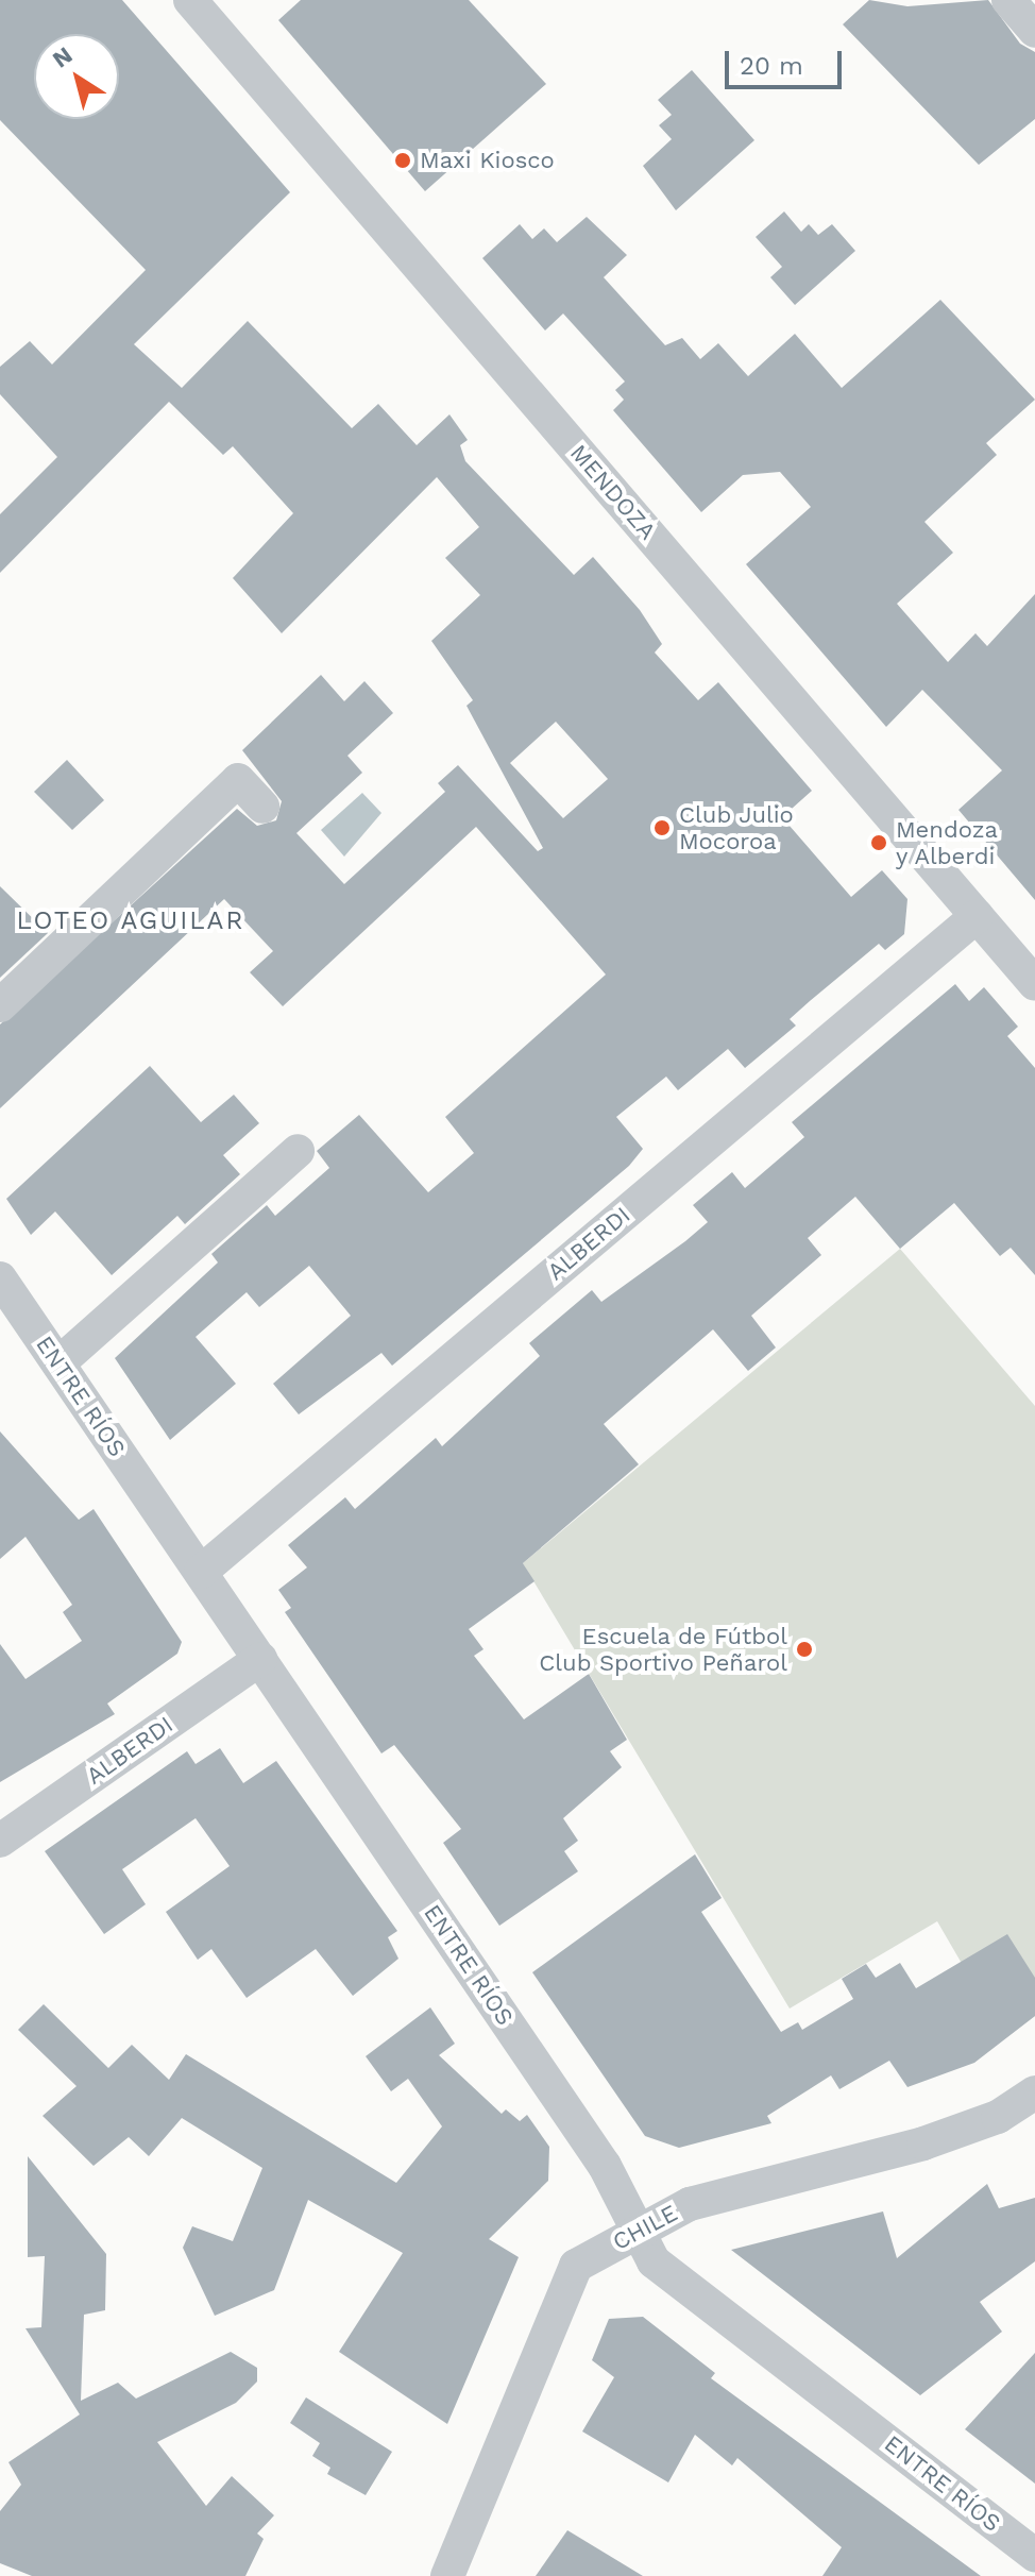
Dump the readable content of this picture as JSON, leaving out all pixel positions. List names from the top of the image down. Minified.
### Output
{"streets":{"street":["MENDOZA","ALBERDI","ENTRE RÍOS","CHILE"]},"crossings":[["MENDOZA","ALBERDI"],["ALBERDI","ENTRE RÍOS"],["ENTRE RÍOS","CHILE"]],"districts":["LOTEO AGUILAR"],"places":["Maxi Kiosco","Club Julio Mocoroa","Mendoza y Alberdi","Escuela de Fútbol Club Sportivo Peñarol"],"scale_bar":"20 m","north":"top left"}
